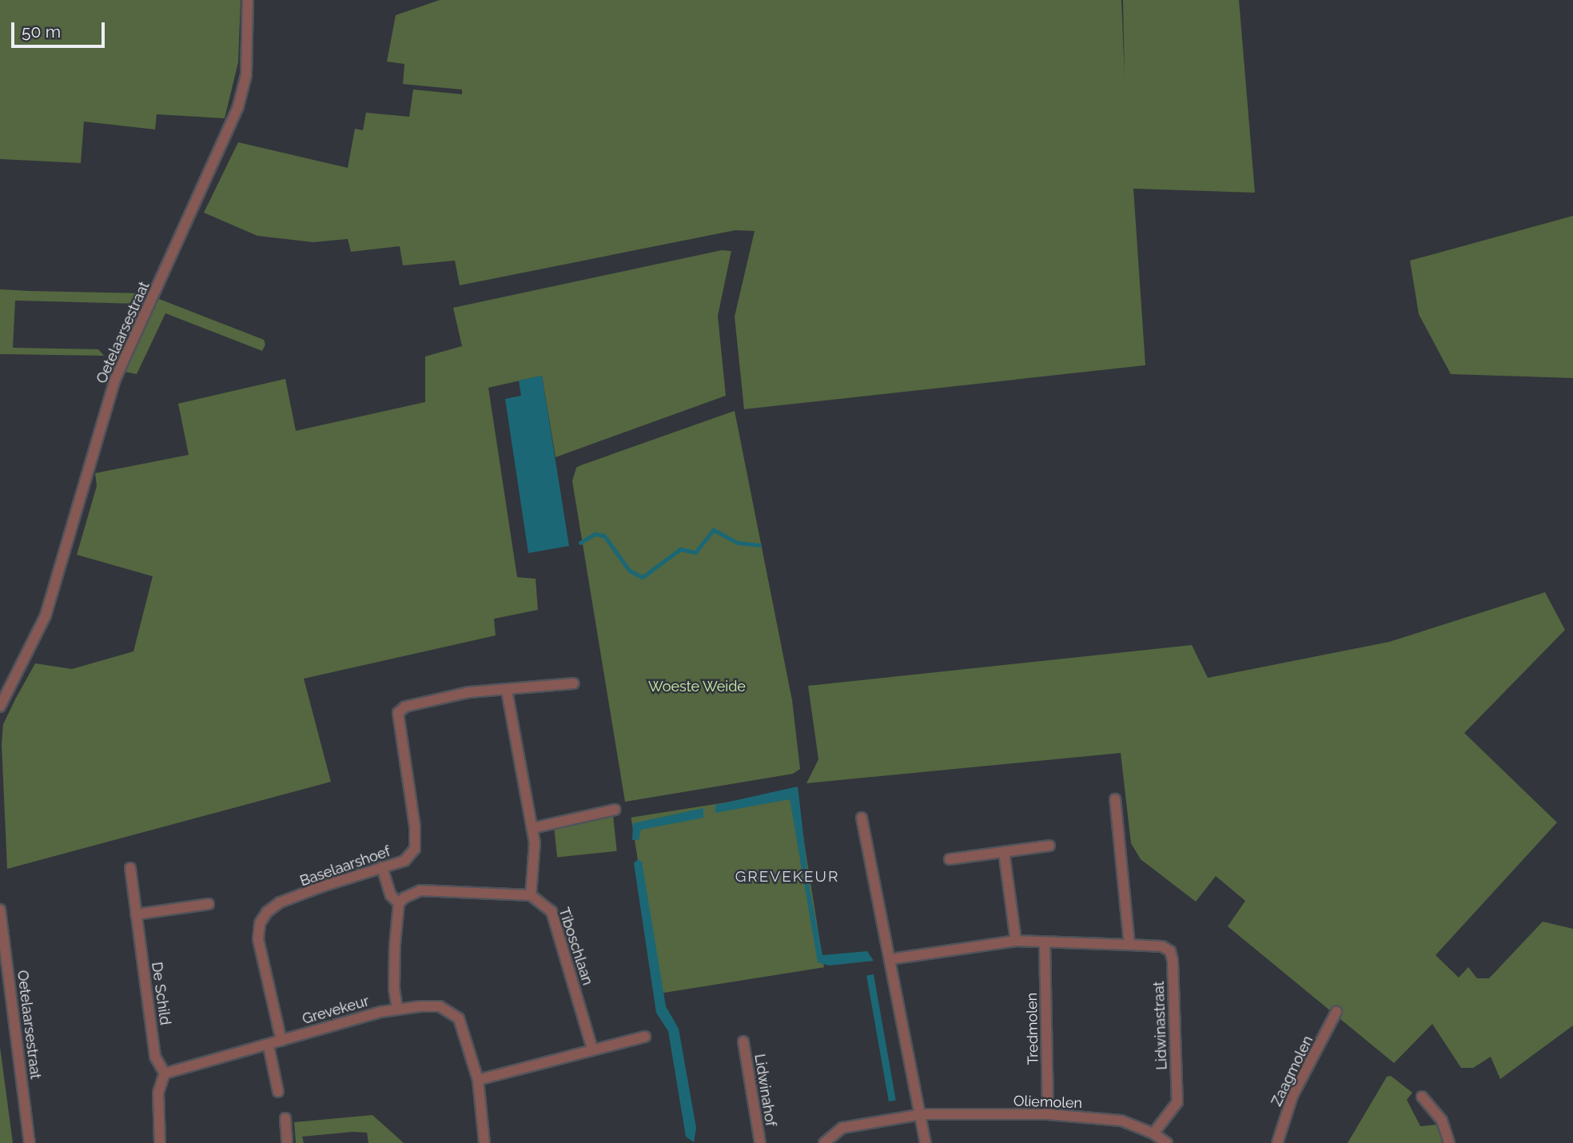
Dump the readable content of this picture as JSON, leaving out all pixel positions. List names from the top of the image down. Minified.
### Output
{"streets":{"street":["Oetelaarsestraat","Baselaarshoef","Tiboschlaan","De Schild","Grevekeur","Lidwinastraat","Tredmolen","Zaagmolen","Lidwinahof","Oliemolen"]},"crossings":[["Baselaarshoef","Grevekeur"],["De Schild","Grevekeur"],["Lidwinastraat","Tredmolen"],["Lidwinastraat","Oliemolen"],["Tredmolen","Oliemolen"]],"districts":["GREVEKEUR"],"parks":["Woeste Weide"],"scale_bar":"50 m"}
